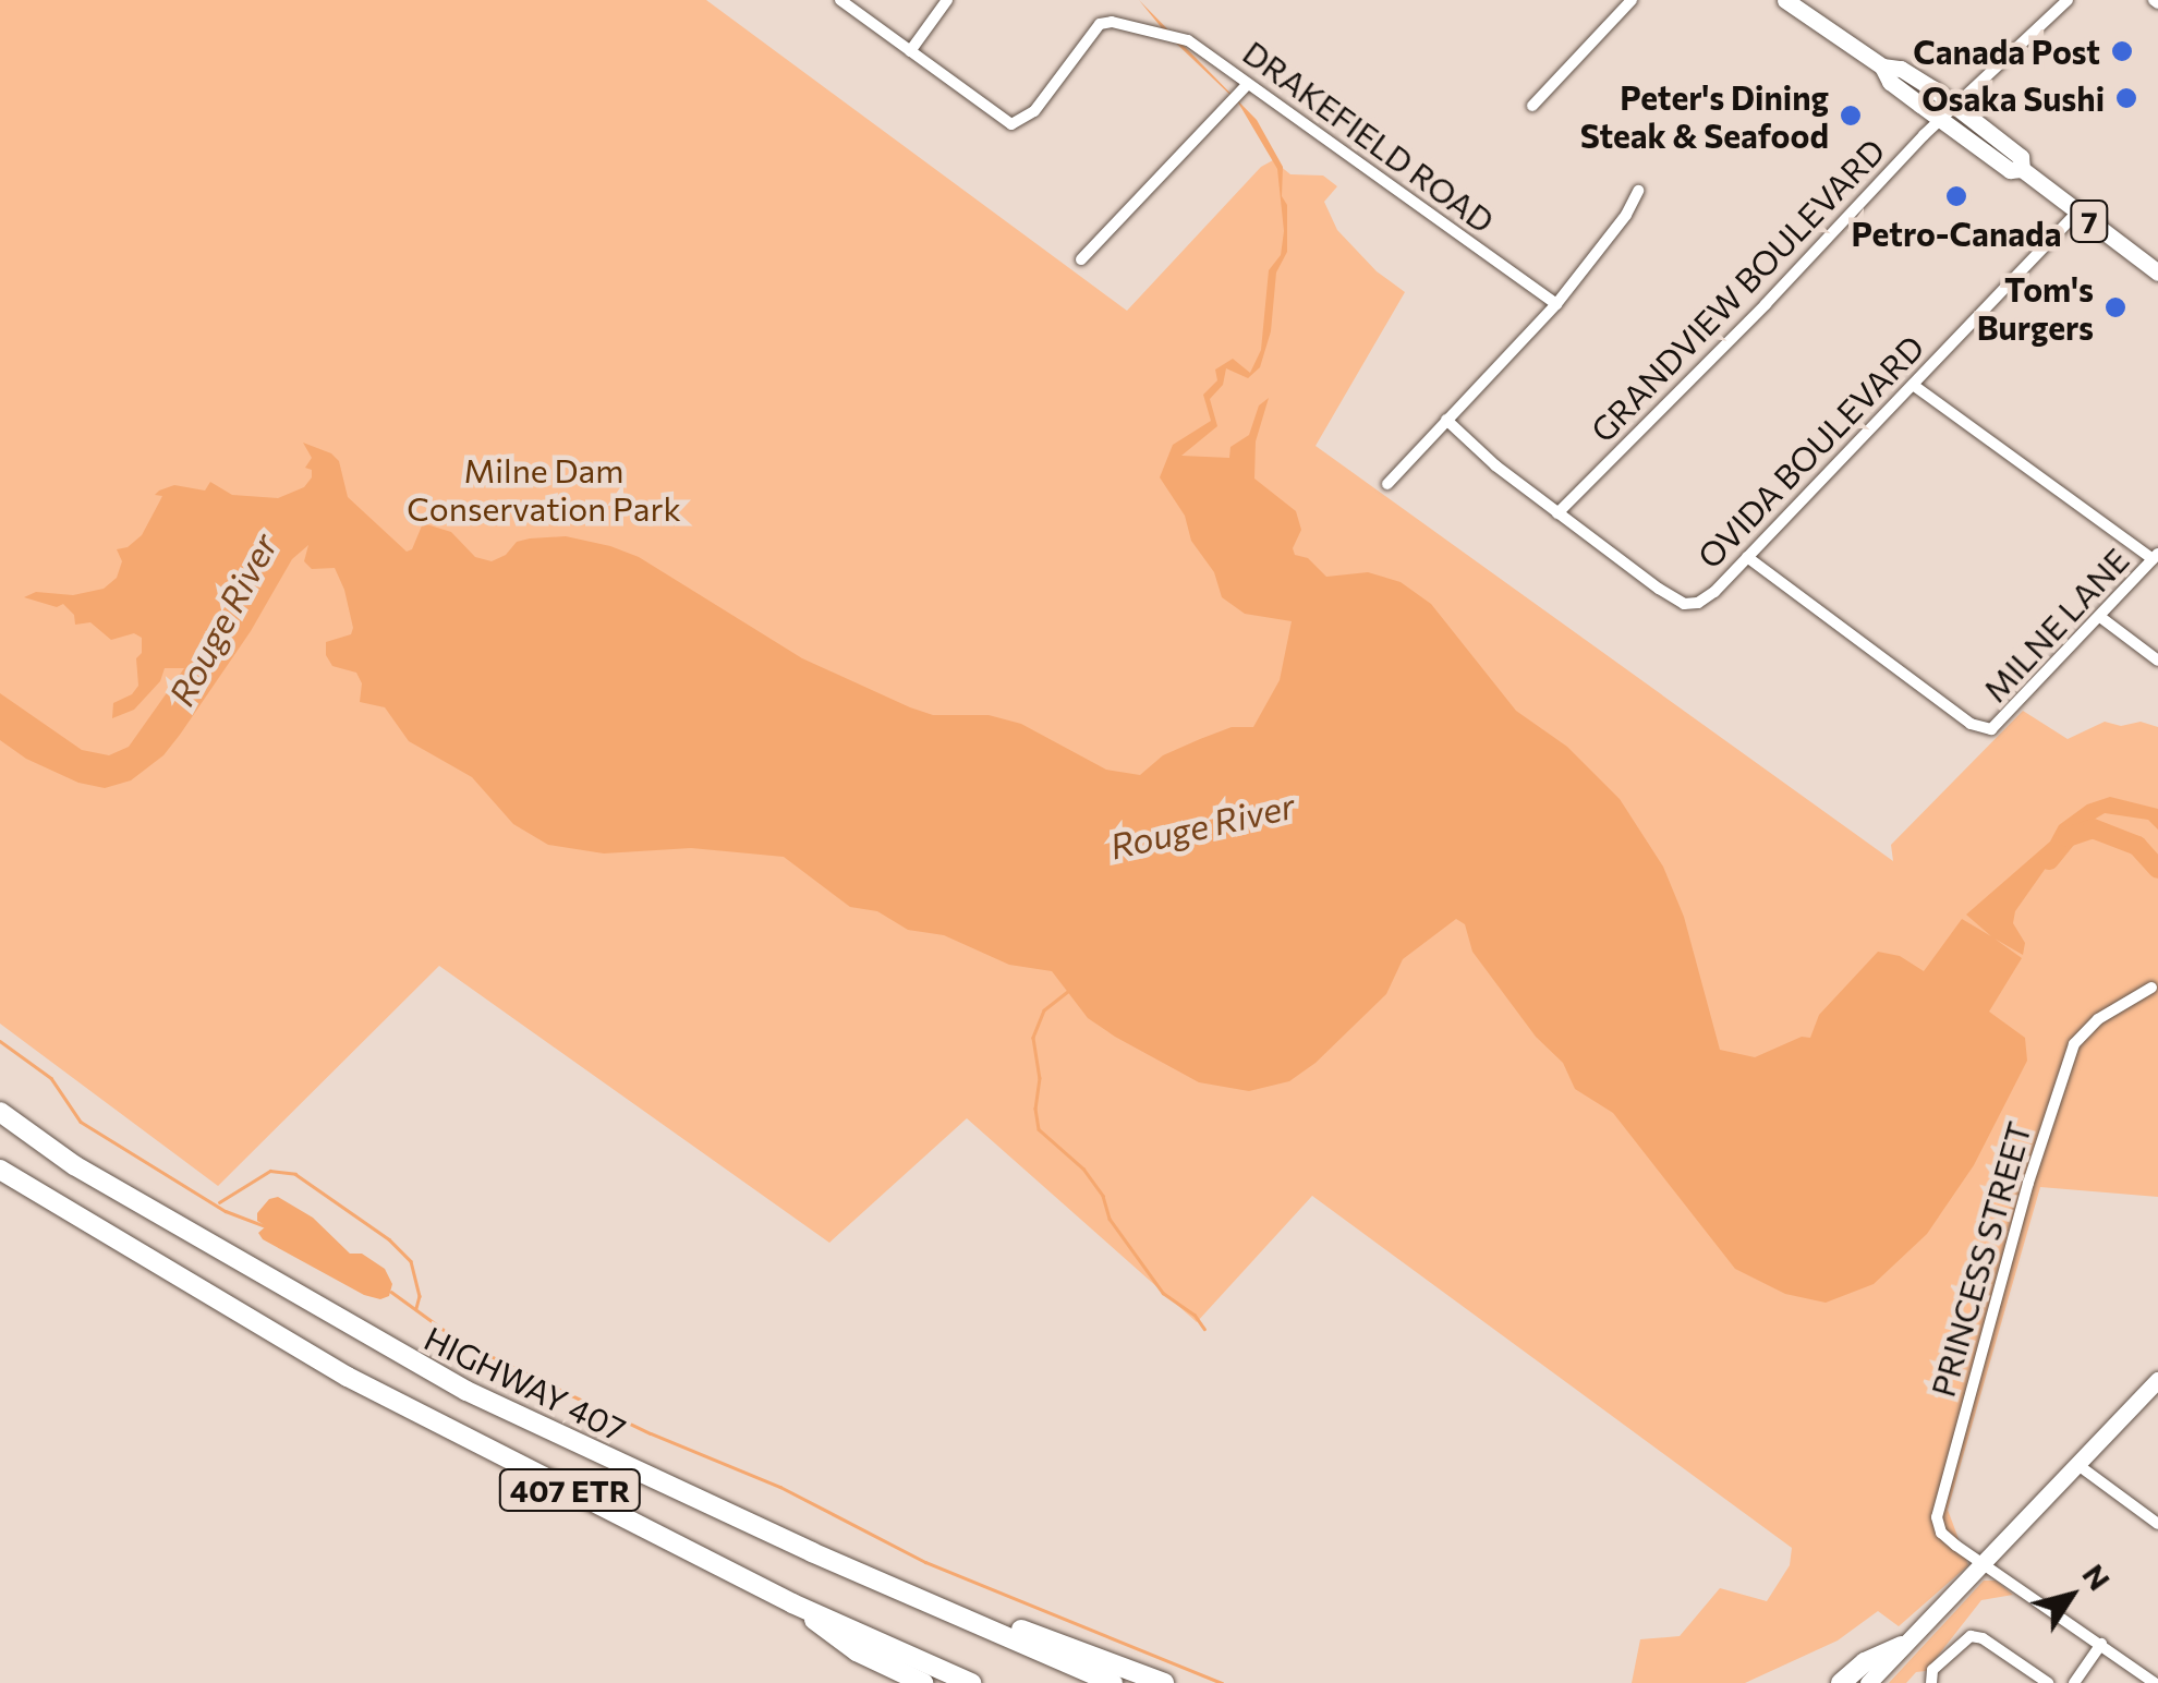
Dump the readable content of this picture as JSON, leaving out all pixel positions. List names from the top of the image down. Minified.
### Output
{"streets":{"highway":["HIGHWAY 407","407 ETR"],"main road":["7"],"street":["DRAKEFIELD ROAD","GRANDVIEW BOULEVARD","OVIDA BOULEVARD","MILNE LANE","PRINCESS STREET"]},"crossings":[["7","GRANDVIEW BOULEVARD"],["7","OVIDA BOULEVARD"],["GRANDVIEW BOULEVARD","OVIDA BOULEVARD"],["OVIDA BOULEVARD","MILNE LANE"]],"water":["Rouge River"],"parks":["Milne Dam Conservation Park"],"places":["Canada Post","Osaka Sushi","Peter's Dining Steak & Seafood","Petro-Canada","Tom's Burgers"],"north":"top right"}
